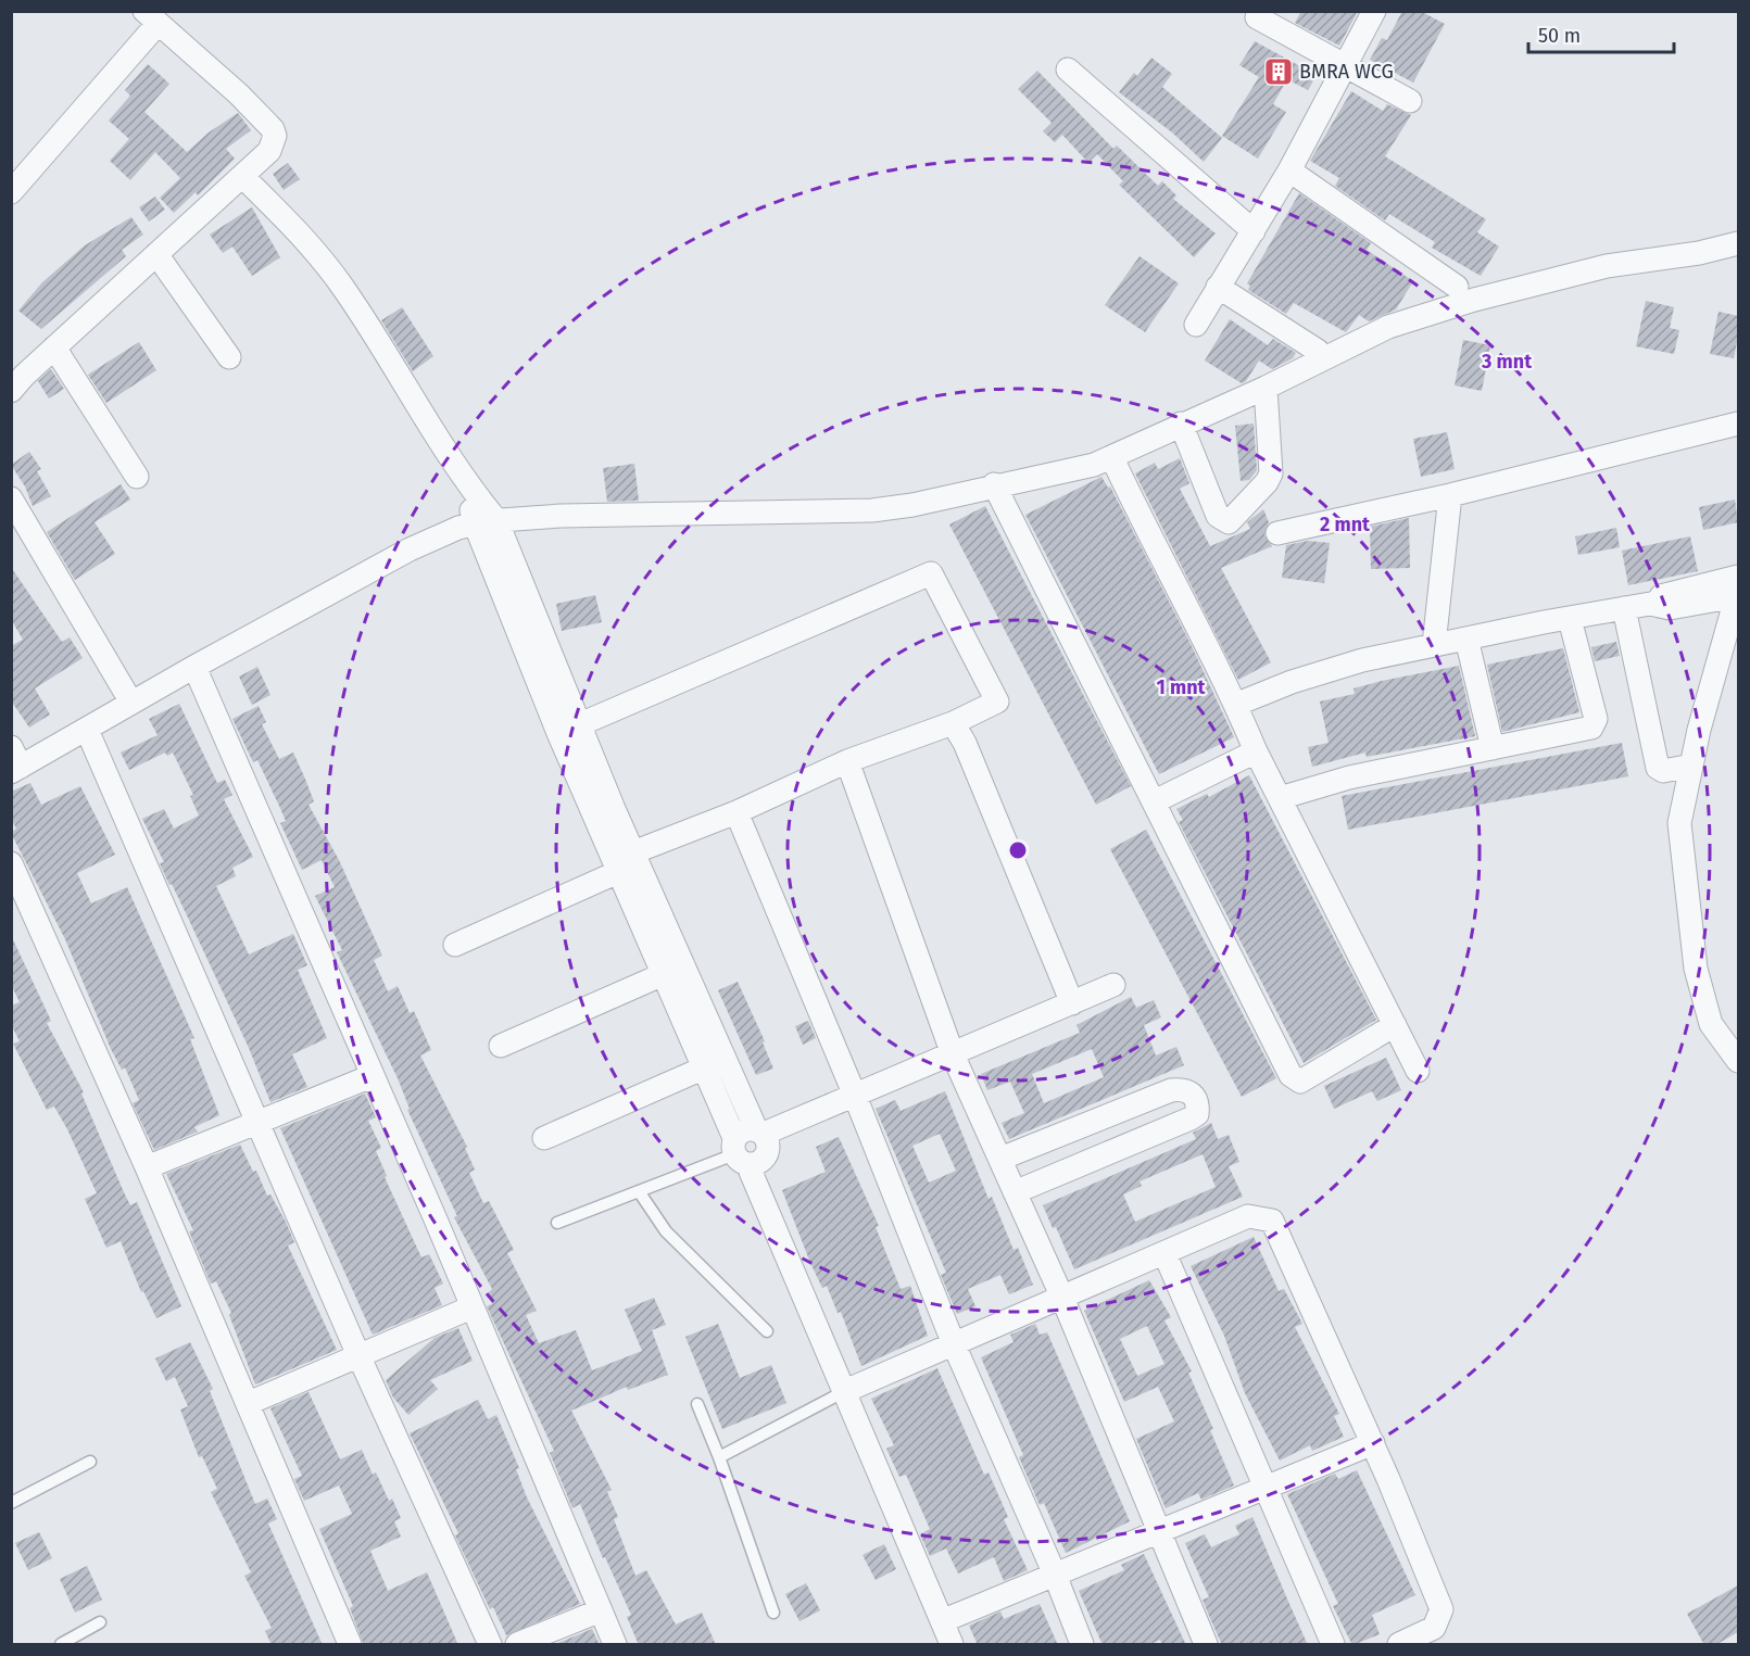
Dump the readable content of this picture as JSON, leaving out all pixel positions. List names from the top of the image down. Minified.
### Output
{"places":{"building":["BMRA WCG"]},"scale_bar":"50 m","rings":["3 mnt","2 mnt","1 mnt"]}
